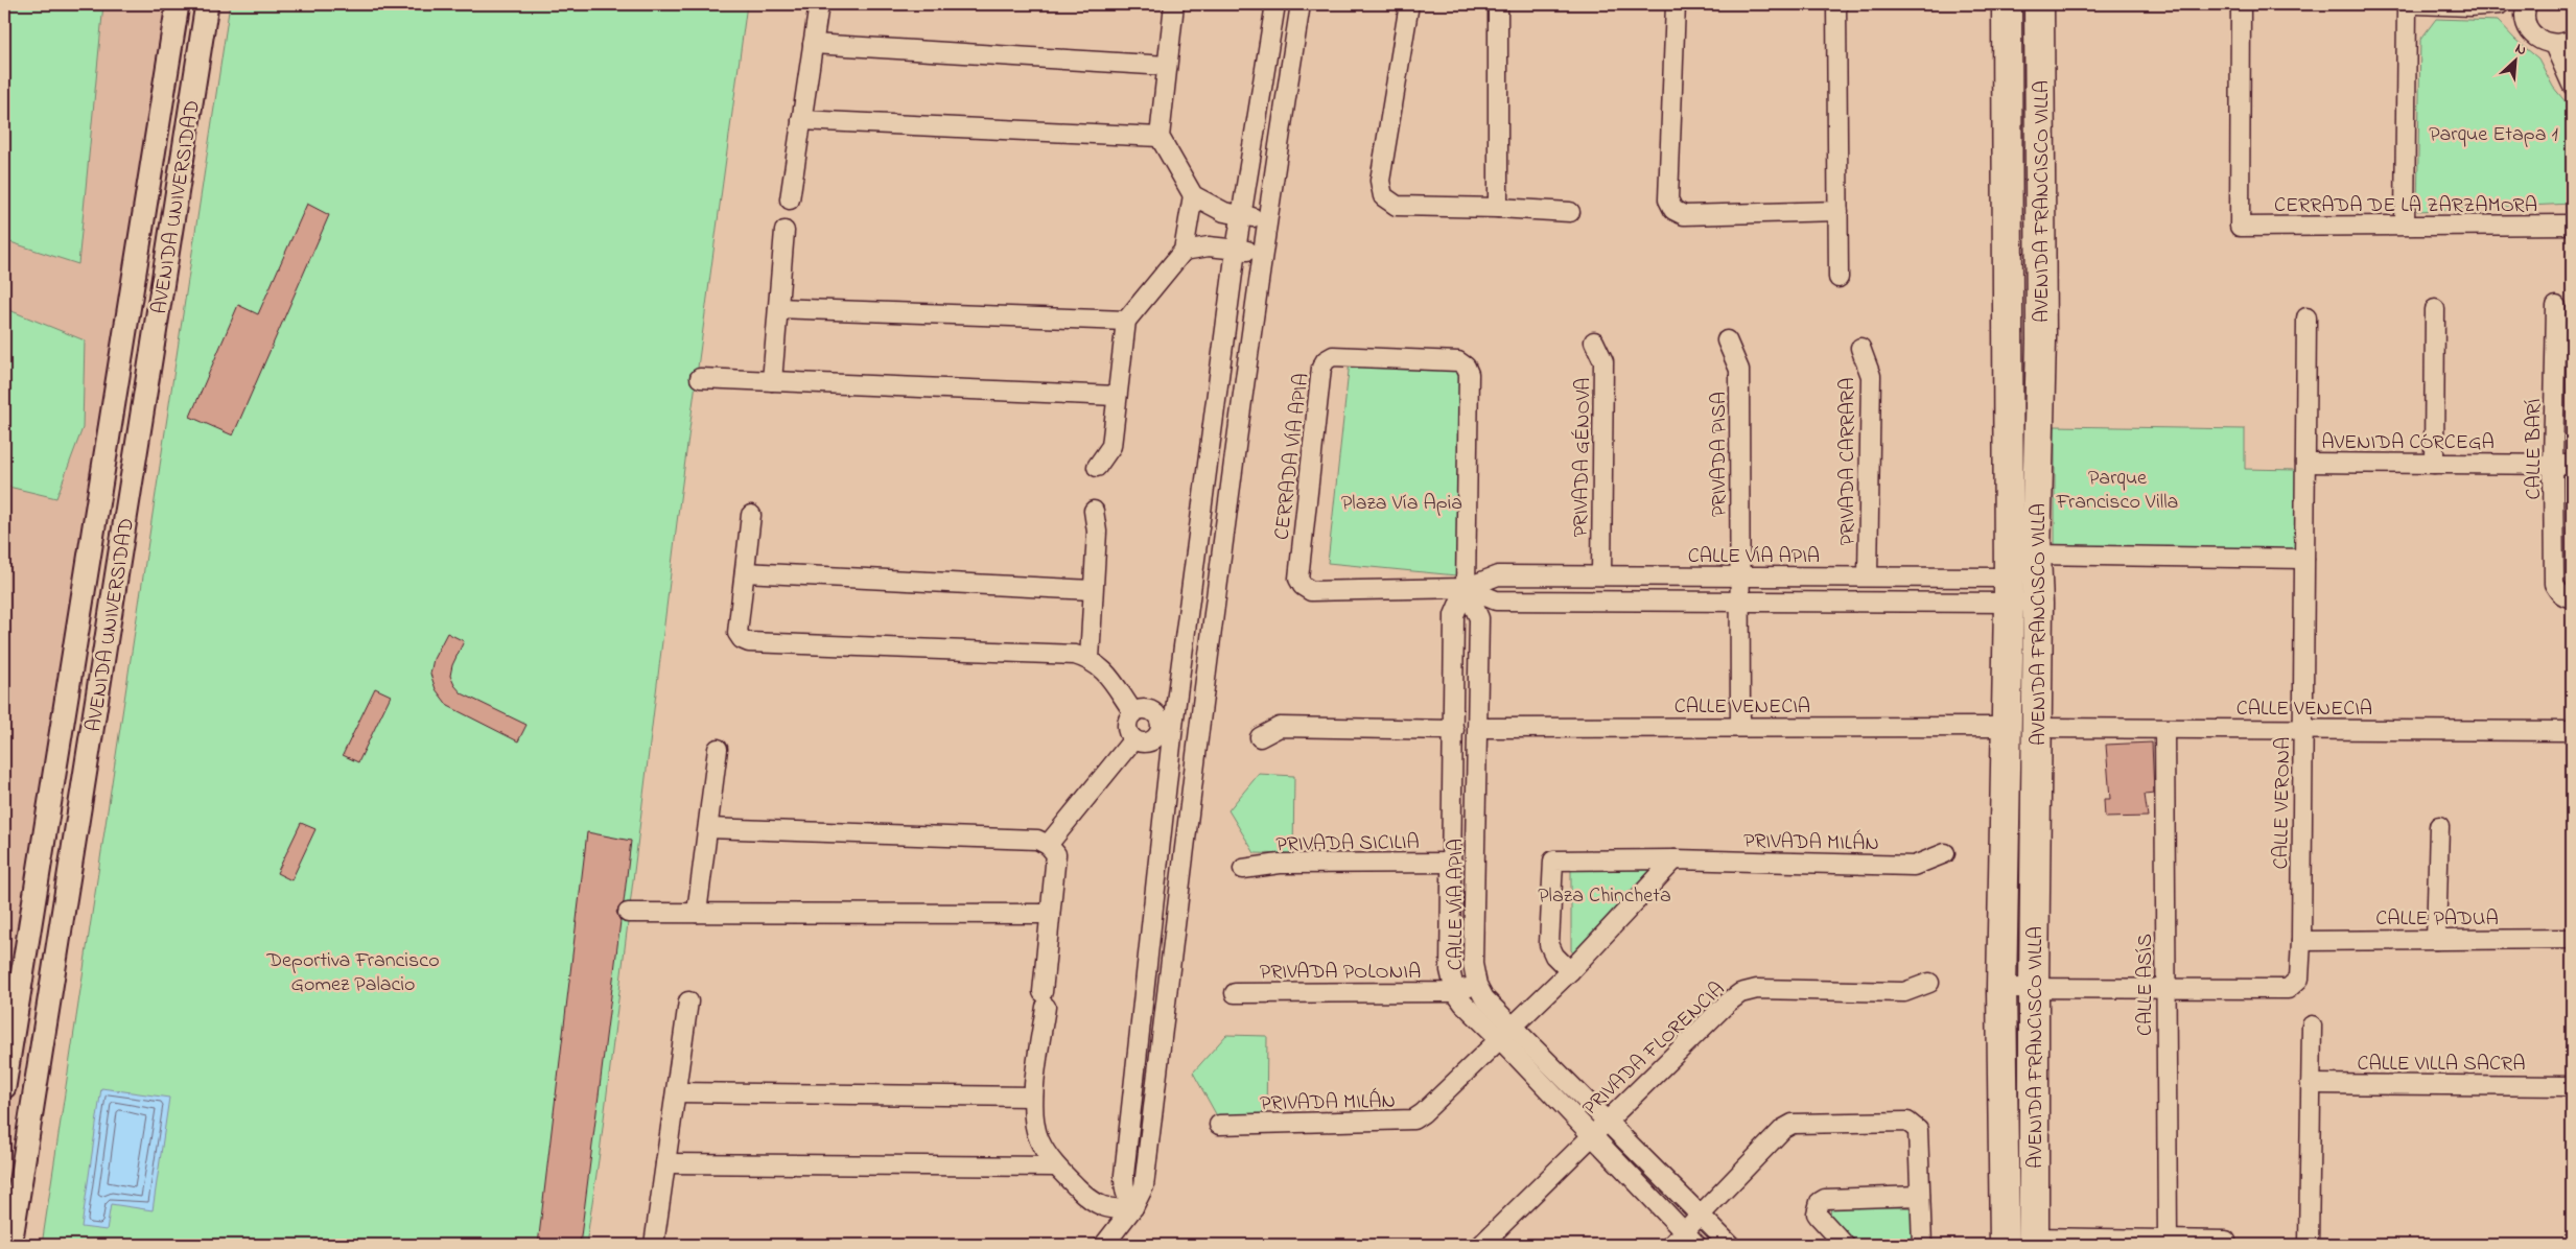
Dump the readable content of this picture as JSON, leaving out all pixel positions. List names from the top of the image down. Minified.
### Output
{"streets":{"main road":["AVENIDA FRANCISCO VILLA"],"street":["CERRADA DE LA ZARZAMORA","AVENIDA UNIVERSIDAD","AVENIDA CÓRCEGA","CALLE BARÍ","PRIVADA PISA","CERRADA VÍA APIA","PRIVADA GÉNOVA","PRIVADA CARRARA","CALLE VÍA APIA","CALLE VENECIA","CALLE VERONA","PRIVADA MILÁN","PRIVADA SICILIA","CALLE PADUA","PRIVADA POLONIA","CALLE ASÍS","PRIVADA FLORENCIA","CALLE VILLA SACRA"]},"crossings":[["AVENIDA FRANCISCO VILLA","CALLE VÍA APIA"],["AVENIDA FRANCISCO VILLA","CALLE VENECIA"],["AVENIDA CÓRCEGA","CALLE BARÍ"],["AVENIDA CÓRCEGA","CALLE VERONA"],["PRIVADA PISA","CALLE VÍA APIA"],["PRIVADA PISA","CALLE VENECIA"],["CERRADA VÍA APIA","CALLE VÍA APIA"],["PRIVADA GÉNOVA","CALLE VÍA APIA"],["PRIVADA CARRARA","CALLE VÍA APIA"],["CALLE VÍA APIA","CALLE VENECIA"],["CALLE VÍA APIA","PRIVADA MILÁN"],["CALLE VÍA APIA","PRIVADA SICILIA"],["CALLE VÍA APIA","PRIVADA POLONIA"],["CALLE VÍA APIA","PRIVADA FLORENCIA"],["CALLE VENECIA","CALLE VERONA"],["CALLE VENECIA","CALLE ASÍS"],["CALLE VERONA","CALLE PADUA"],["CALLE VERONA","CALLE ASÍS"]],"parks":["Parque Etapa 1","Parque Francisco Villa","Plaza Vía Apia","Plaza Chincheta","Deportiva Francisco Gomez Palacio"],"north":"top right"}
